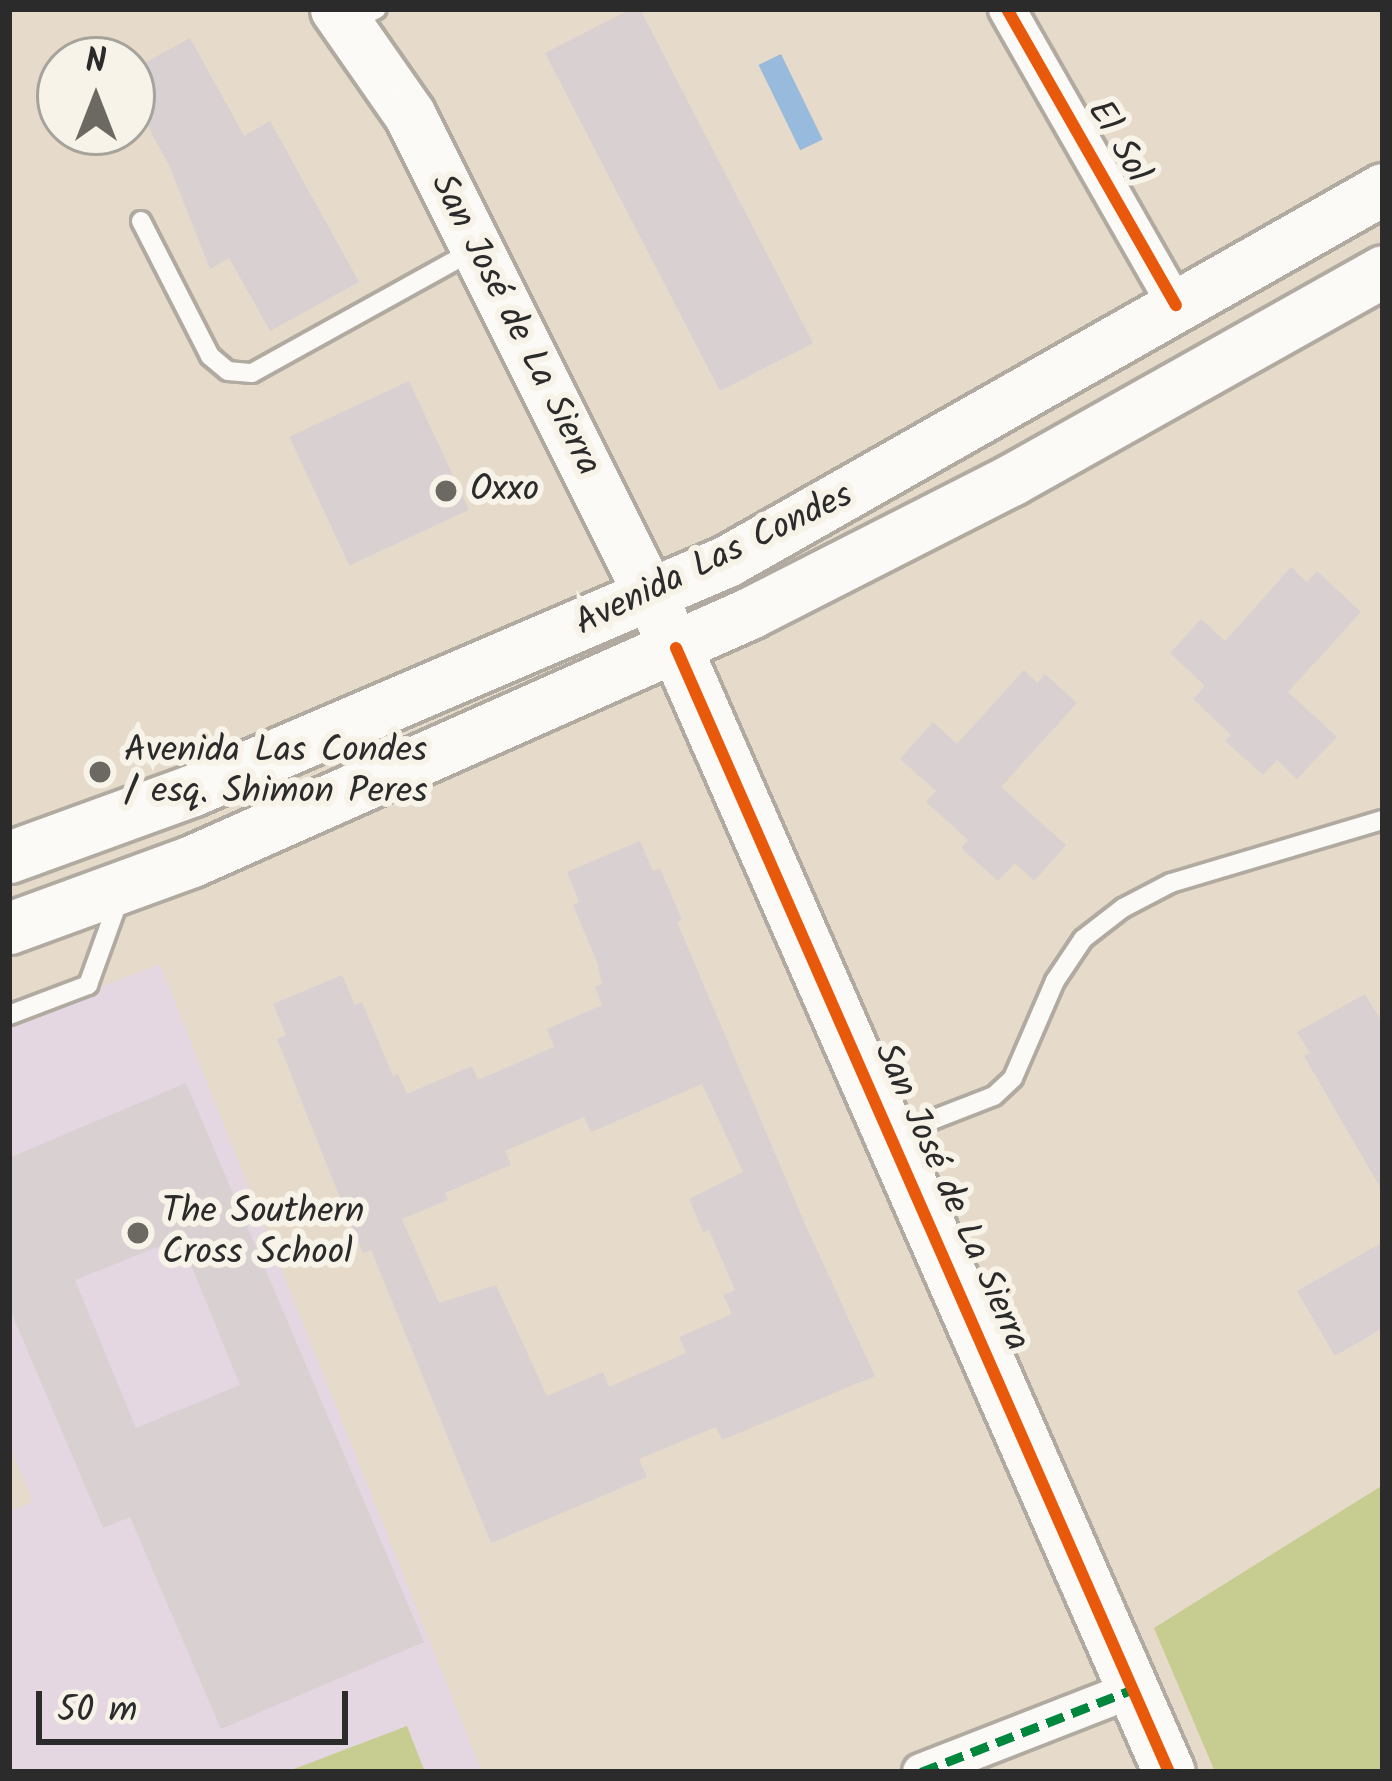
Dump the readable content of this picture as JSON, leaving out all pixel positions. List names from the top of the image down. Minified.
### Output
{"streets":{"main road":["San José de La Sierra","Avenida Las Condes"],"street":["El Sol"]},"crossings":[["El Sol","Avenida Las Condes"],["San José de La Sierra","Avenida Las Condes"]],"places":["Oxxo","Avenida Las Condes / esq. Shimon Peres","The Southern Cross School"],"scale_bar":"50 m","north":"top"}
